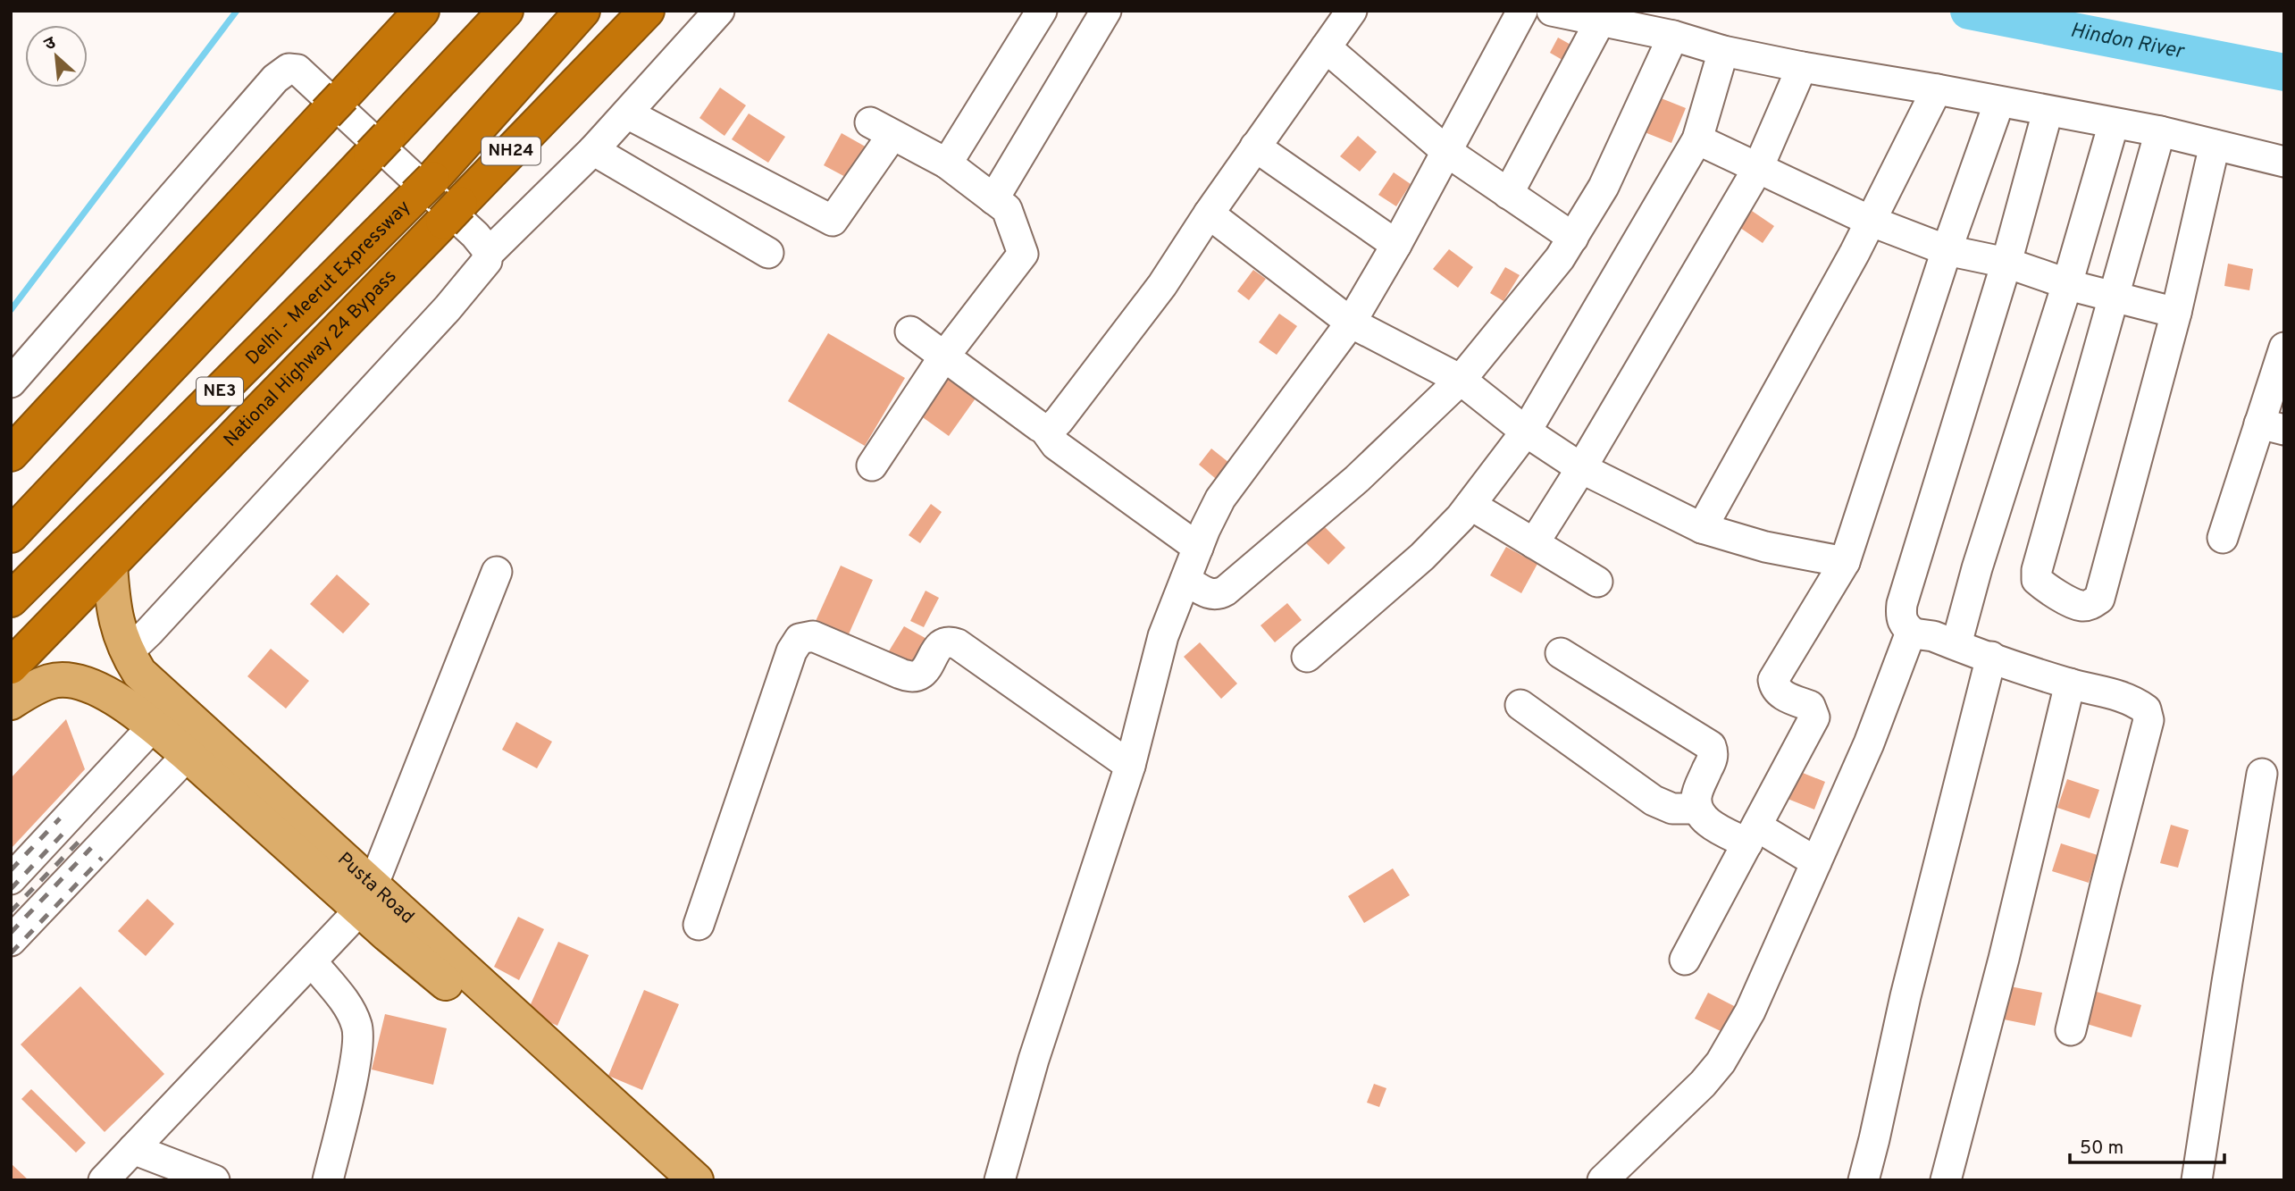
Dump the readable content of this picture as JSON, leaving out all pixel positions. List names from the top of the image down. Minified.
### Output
{"streets":{"highway":["NH24","Delhi - Meerut Expressway","National Highway 24 Bypass","NE3"],"main road":["Pusta Road"]},"crossings":[["National Highway 24 Bypass","Pusta Road"]],"water":["Hindon River"],"scale_bar":"50 m","north":"top left"}
